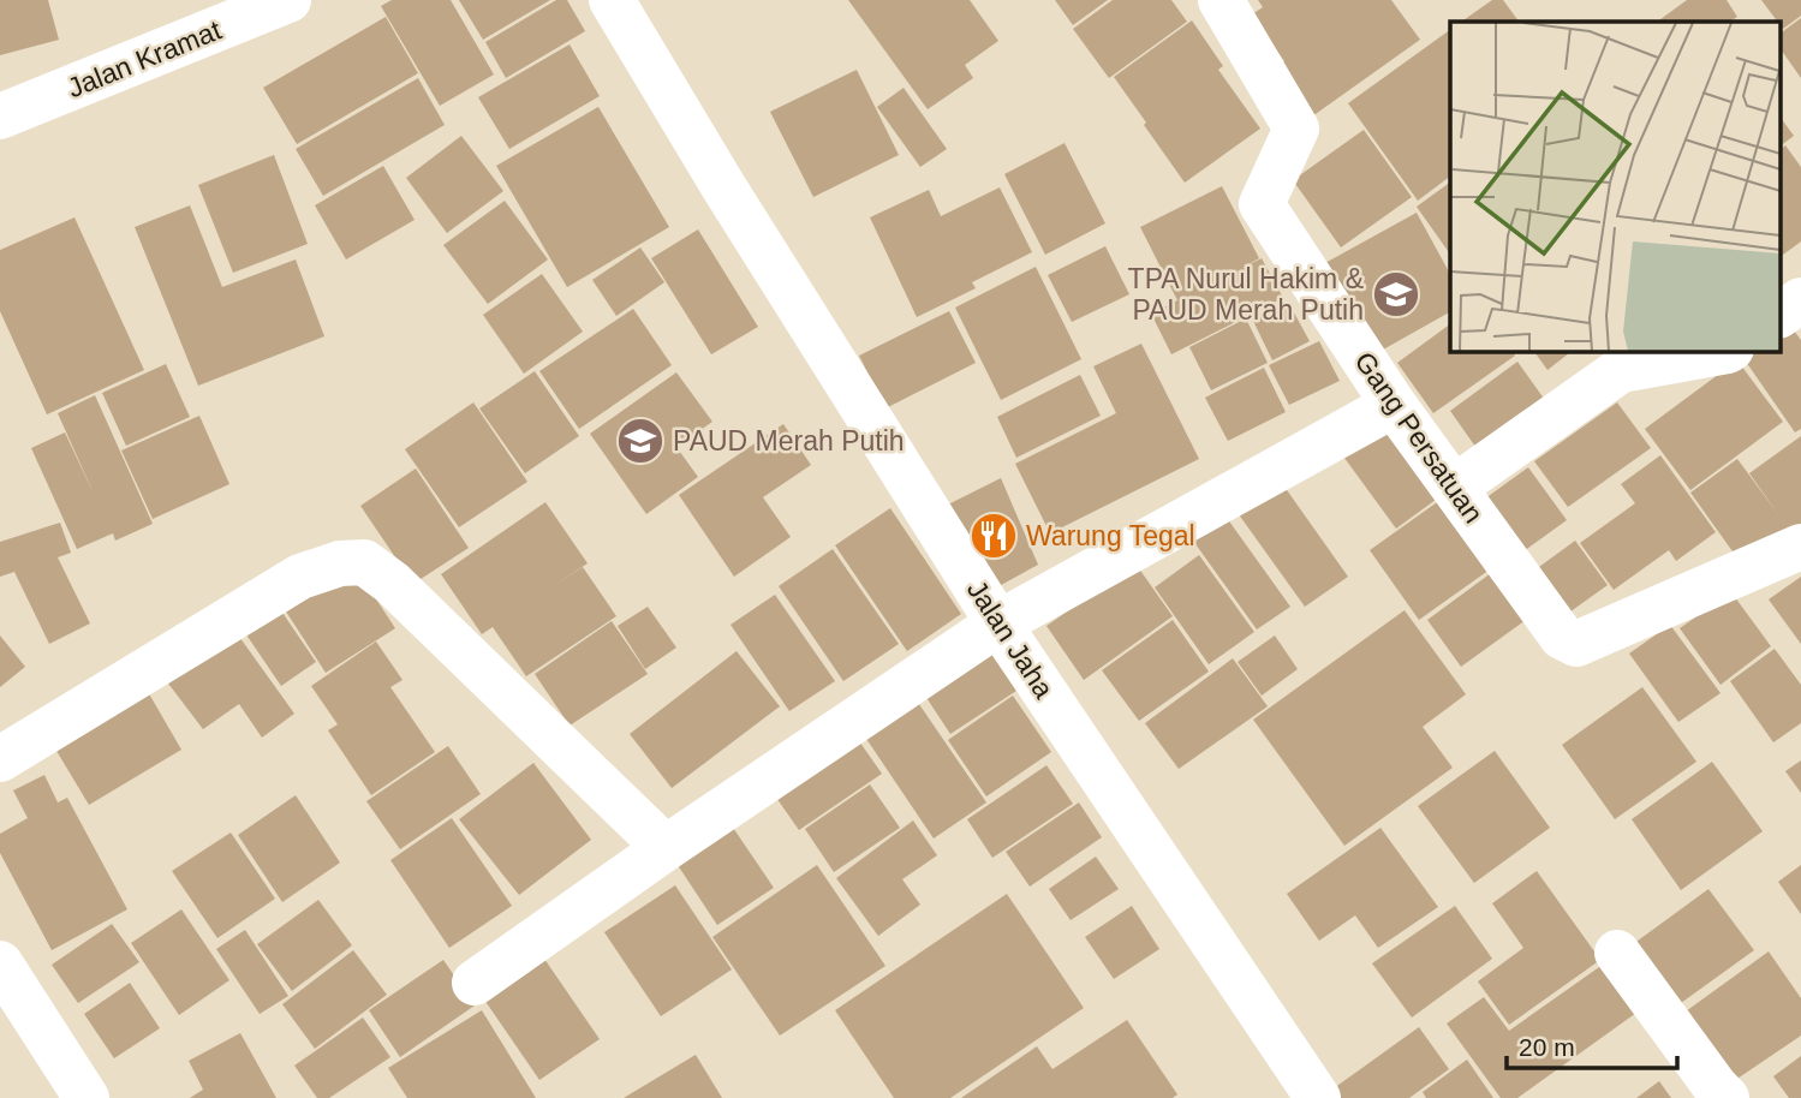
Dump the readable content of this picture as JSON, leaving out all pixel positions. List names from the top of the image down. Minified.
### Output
{"streets":{"street":["Jalan Kramat","Gang Persatuan","Jalan Jaha"]},"places":{"school or university":["TPA Nurul Hakim & PAUD Merah Putih","PAUD Merah Putih"],"restaurant":["Warung Tegal"]},"scale_bar":"20 m"}
